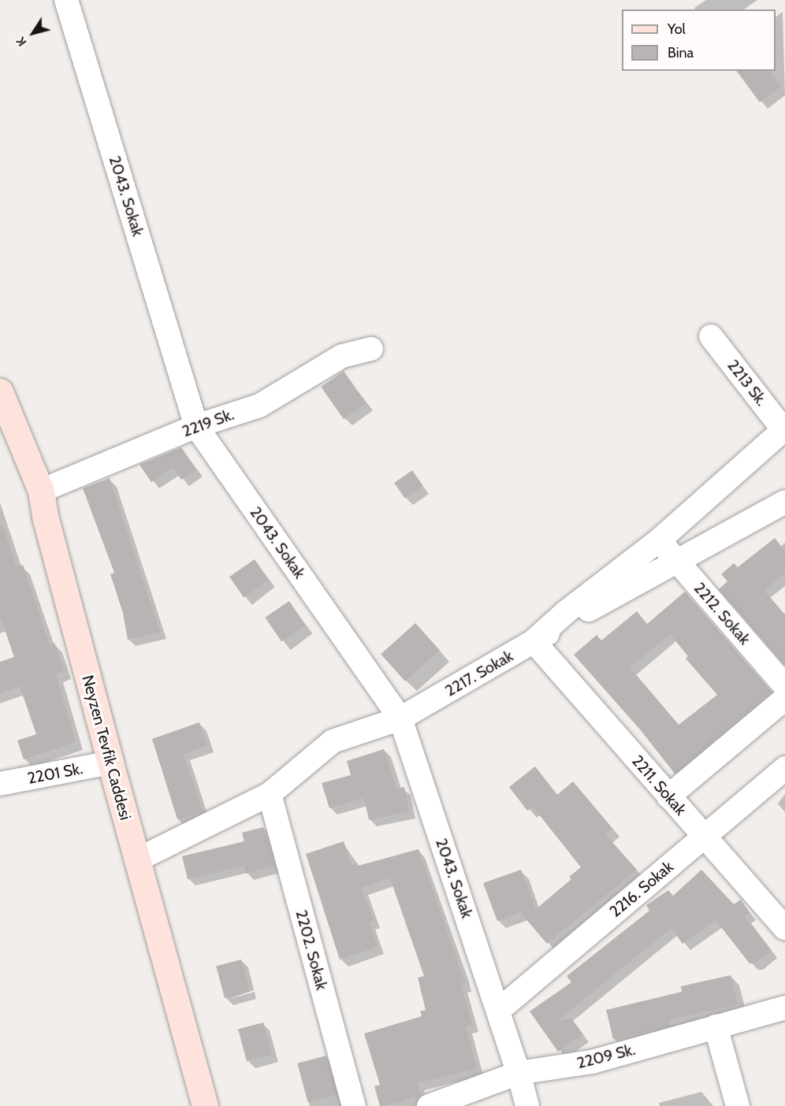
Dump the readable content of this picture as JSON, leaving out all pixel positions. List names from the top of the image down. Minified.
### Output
{"streets":{"street":["2043. Sokak","2213 Sk.","2219 Sk.","2212. Sokak","2217. Sokak","Neyzen Tevfik Caddesi","2201 Sk.","2211. Sokak","2216. Sokak","2202. Sokak","2209 Sk."]},"crossings":[["2043. Sokak","2219 Sk."],["2043. Sokak","2217. Sokak"],["2043. Sokak","2216. Sokak"],["2043. Sokak","2209 Sk."],["2213 Sk.","2217. Sokak"],["2219 Sk.","Neyzen Tevfik Caddesi"],["2212. Sokak","2217. Sokak"],["2217. Sokak","Neyzen Tevfik Caddesi"],["2217. Sokak","2211. Sokak"],["2217. Sokak","2202. Sokak"],["Neyzen Tevfik Caddesi","2201 Sk."],["2211. Sokak","2216. Sokak"]],"legend":["Yol","Bina"],"north":"bottom left"}
